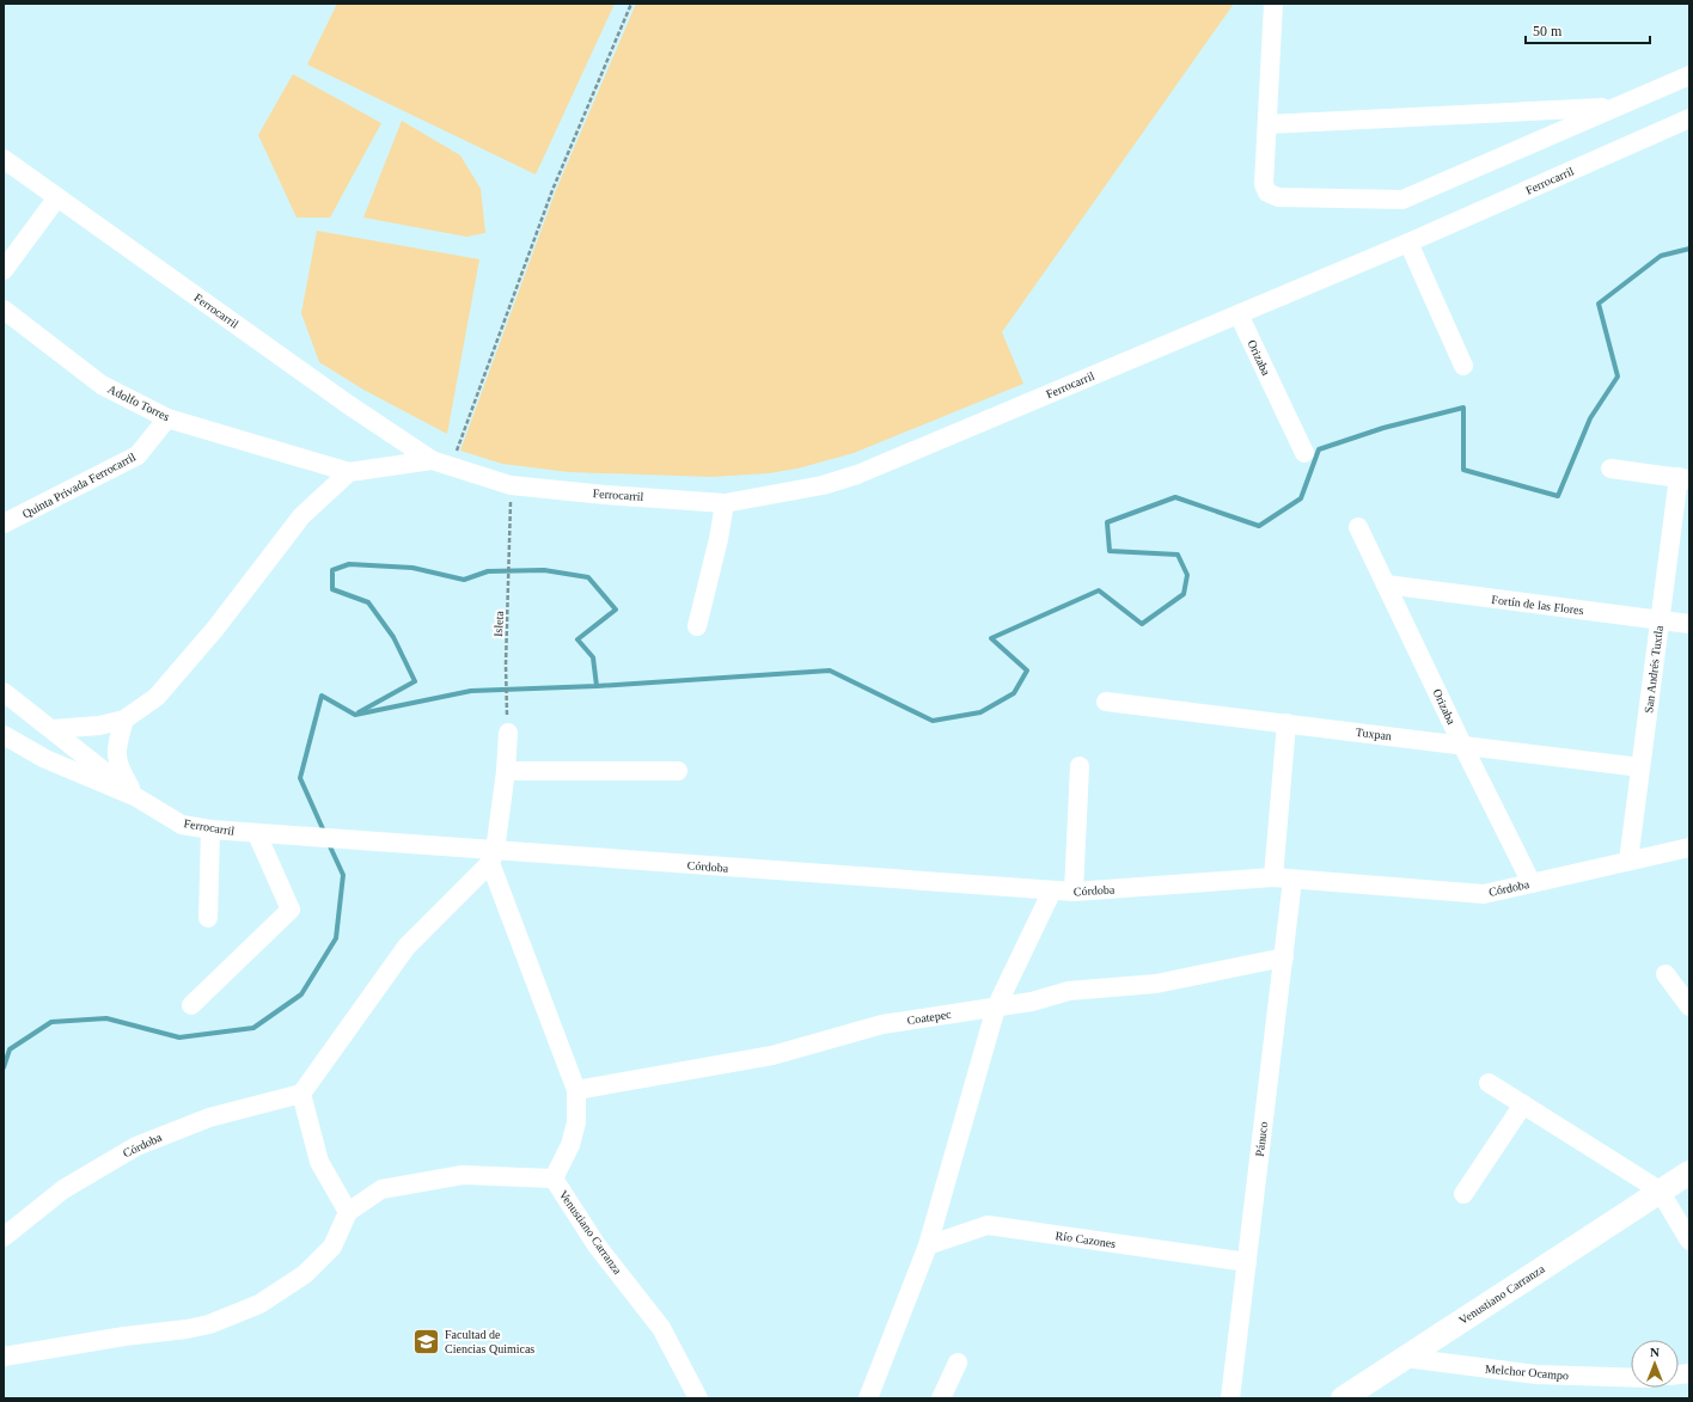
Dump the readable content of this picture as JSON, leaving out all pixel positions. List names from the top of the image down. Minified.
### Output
{"streets":{"main road":["Venustiano Carranza"],"street":["Ferrocarril","Orizaba","Adolfo Torres","Quinta Privada Ferrocarril","Fortín de las Flores","San Andrés Tuxtla","Tuxpan","Córdoba","Coatepec","Pánuco","Río Cazones","Melchor Ocampo"],"path":["Isleta"]},"crossings":[["Ferrocarril","Orizaba"],["Ferrocarril","Adolfo Torres"],["Ferrocarril","Isleta"],["Ferrocarril","Córdoba"],["Orizaba","Fortín de las Flores"],["Orizaba","Tuxpan"],["Orizaba","Córdoba"],["Adolfo Torres","Quinta Privada Ferrocarril"],["Fortín de las Flores","San Andrés Tuxtla"],["San Andrés Tuxtla","Tuxpan"],["San Andrés Tuxtla","Córdoba"],["Tuxpan","Pánuco"],["Córdoba","Pánuco"],["Córdoba","Venustiano Carranza"],["Coatepec","Pánuco"],["Coatepec","Venustiano Carranza"],["Pánuco","Río Cazones"],["Venustiano Carranza","Melchor Ocampo"]],"places":{"school or university":["Facultad de Ciencias Quimicas"]},"scale_bar":"50 m","north":"top"}
